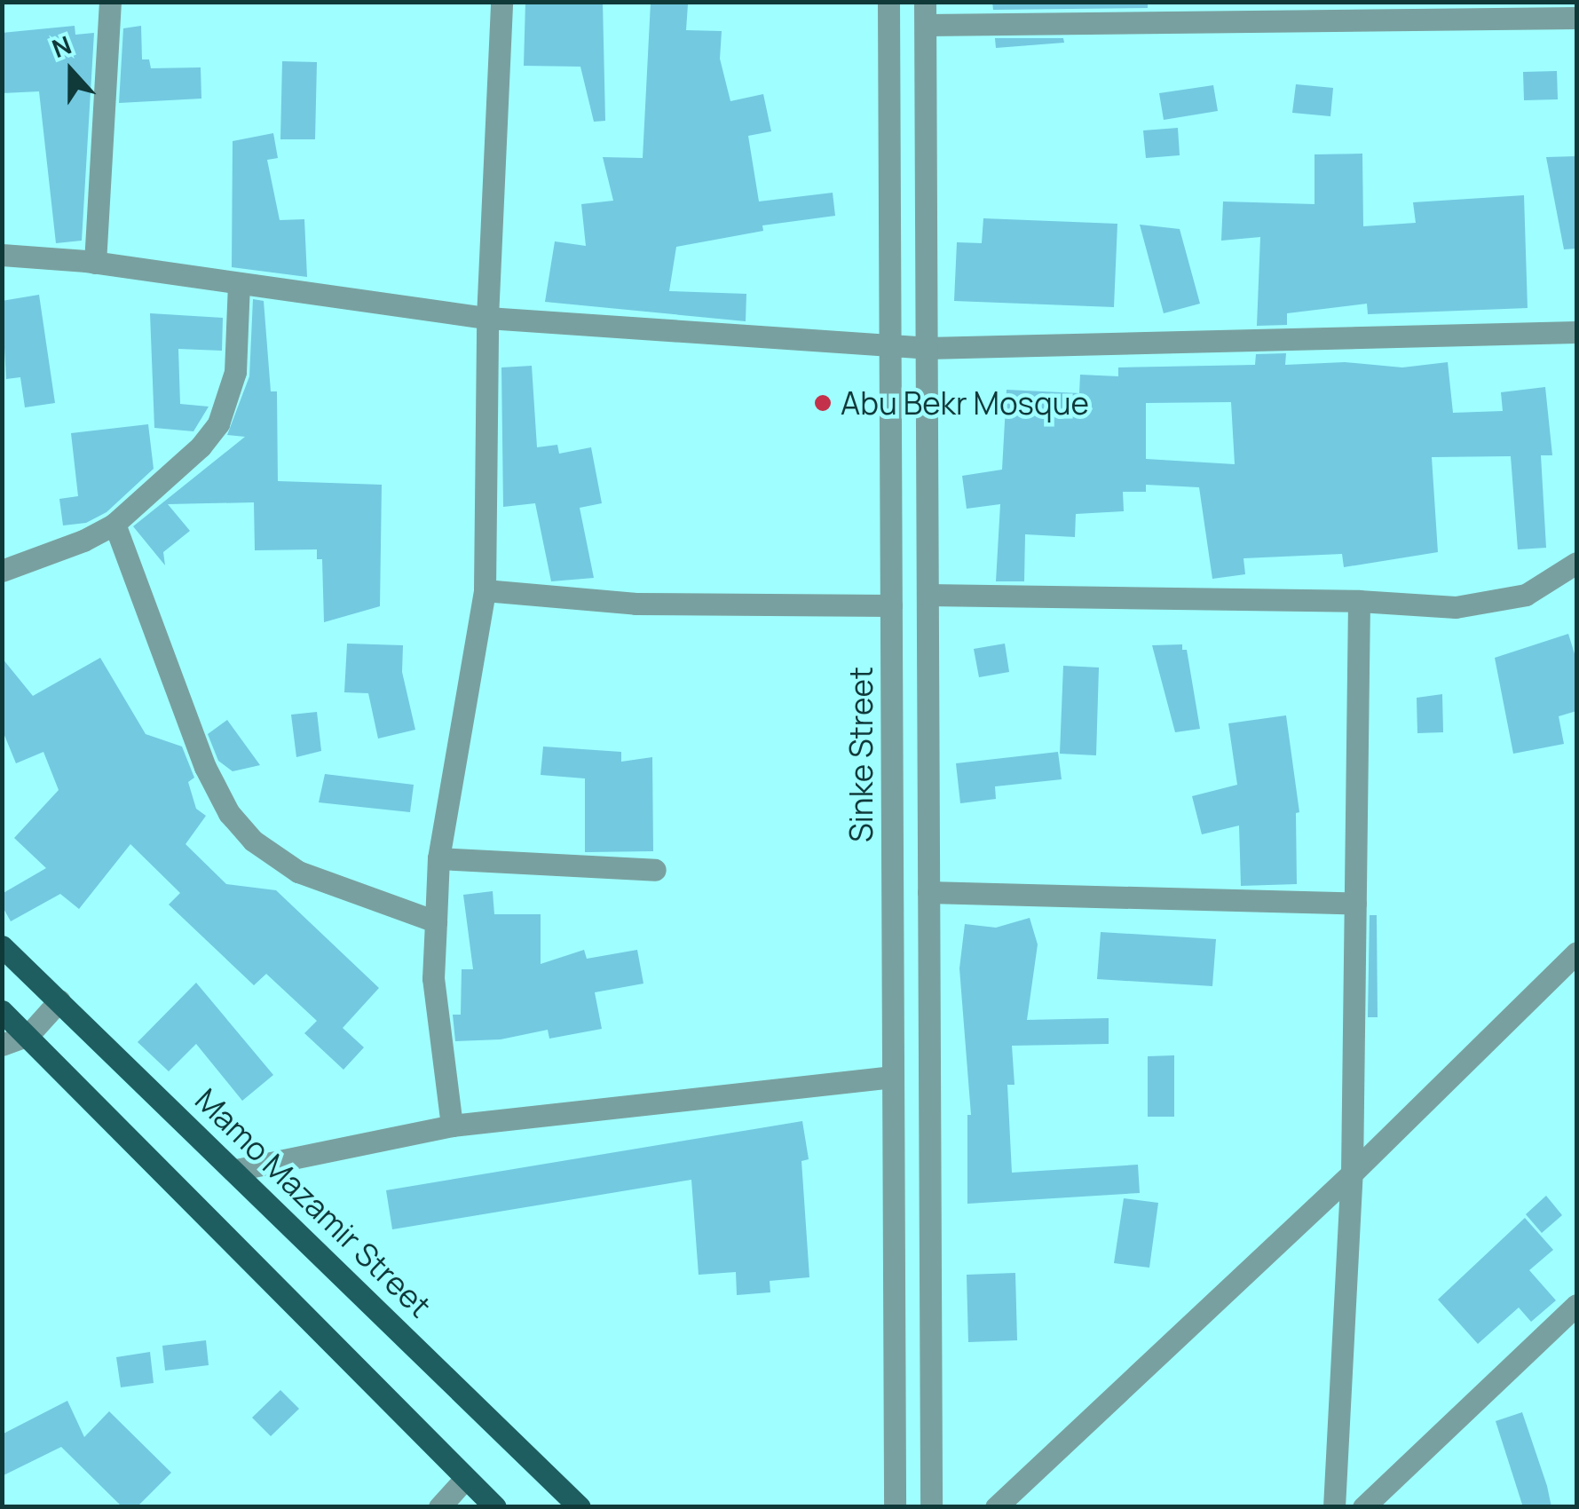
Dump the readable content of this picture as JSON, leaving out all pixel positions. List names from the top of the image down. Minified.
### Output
{"streets":{"main road":["Mamo Mazamir Street"],"street":["Sinke Street"]},"places":["Abu Bekr Mosque"],"north":"top"}
